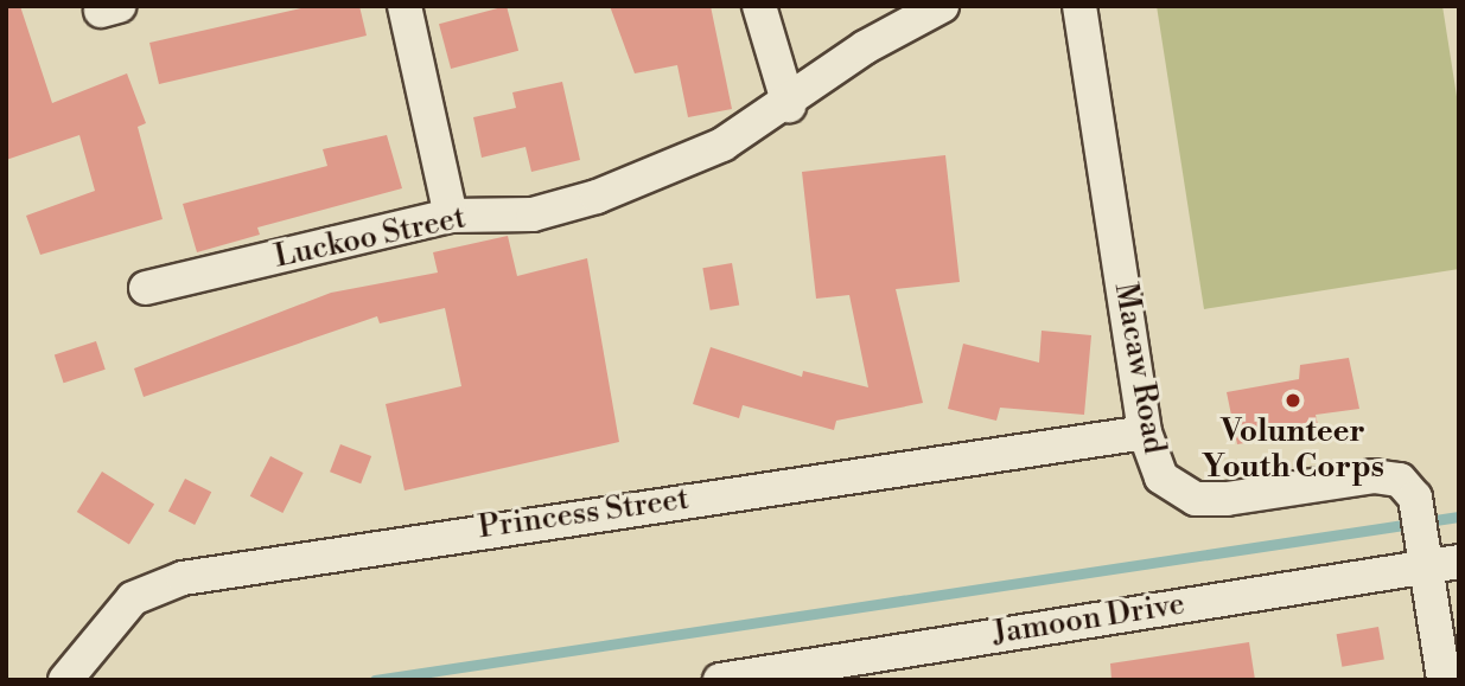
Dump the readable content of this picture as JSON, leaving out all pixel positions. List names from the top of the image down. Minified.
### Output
{"streets":{"street":["Luckoo Street","Macaw Road","Princess Street","Jamoon Drive"]},"crossings":[["Macaw Road","Princess Street"],["Macaw Road","Jamoon Drive"]],"places":["Volunteer Youth Corps"]}
